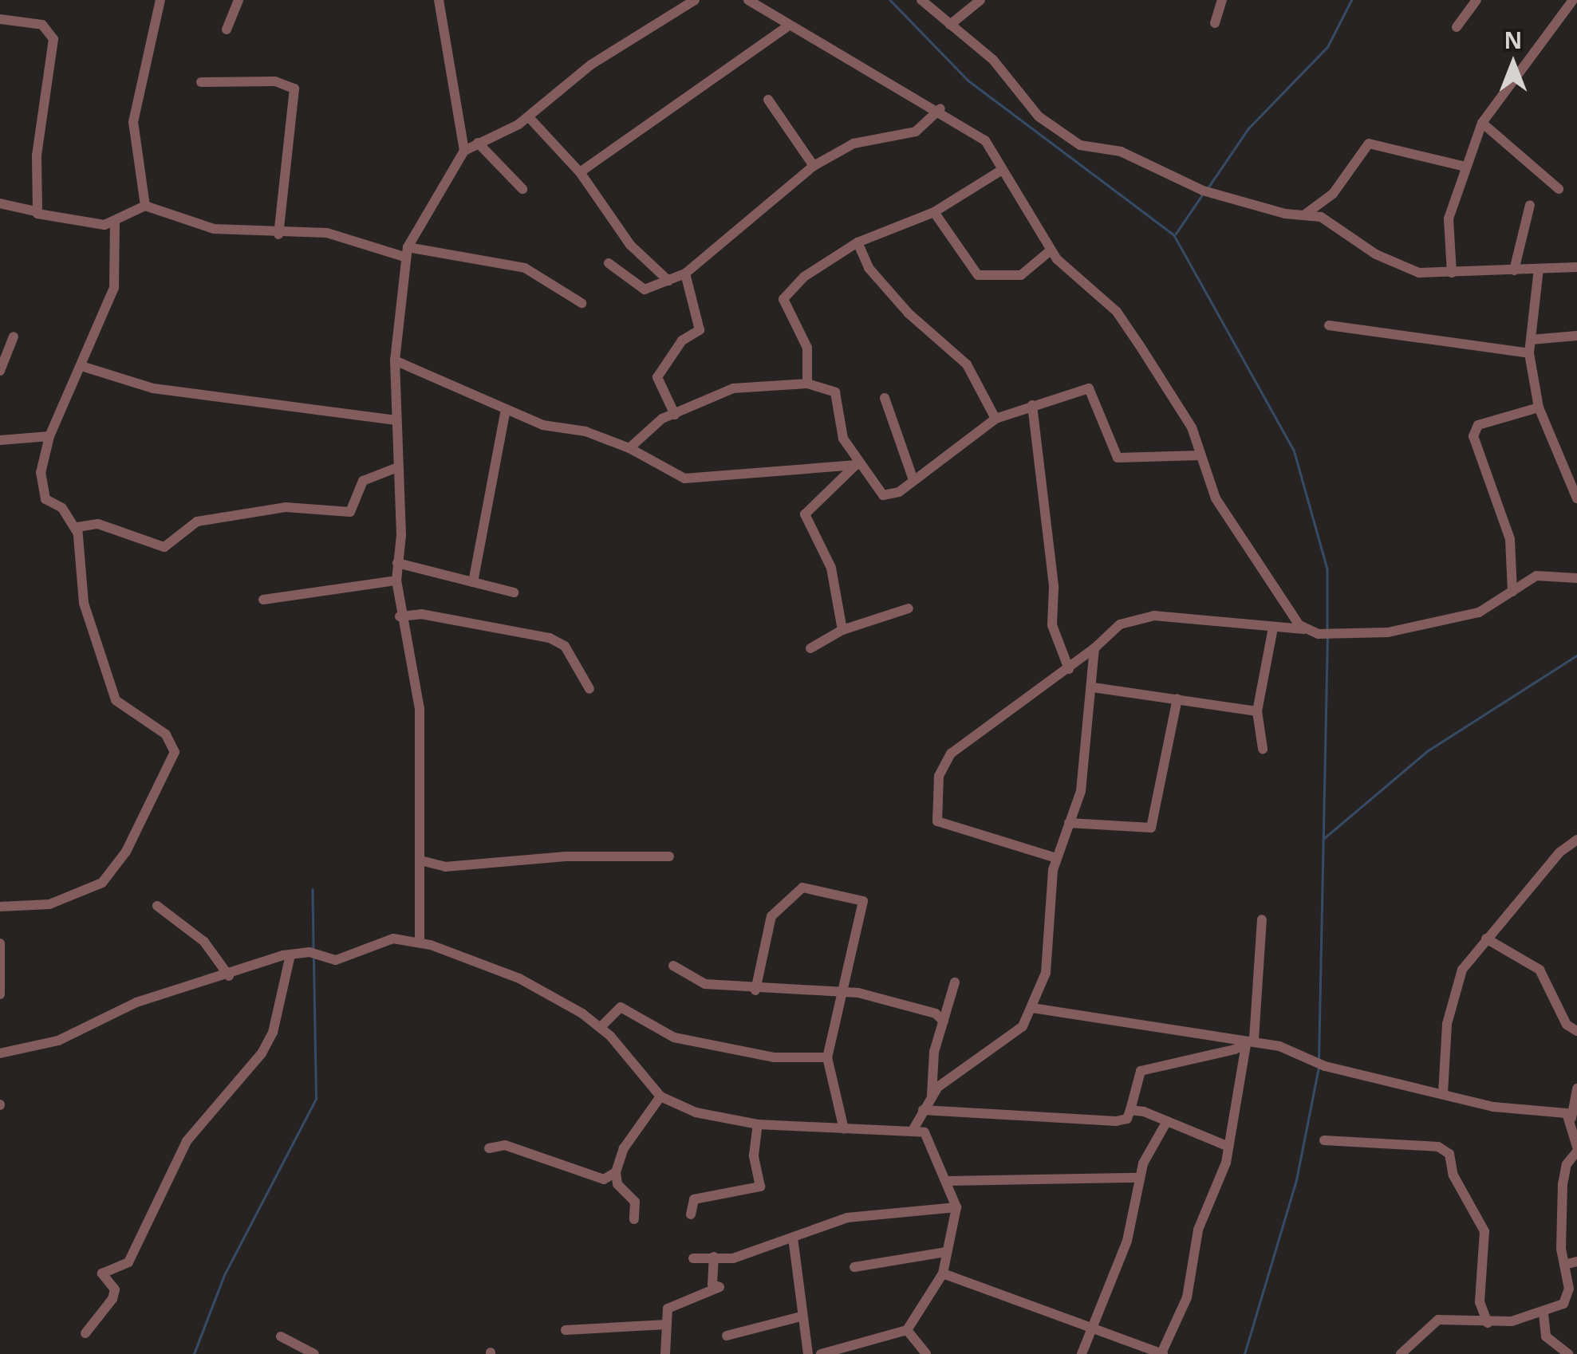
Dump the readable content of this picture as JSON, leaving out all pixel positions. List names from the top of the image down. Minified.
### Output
{"north":"top"}
